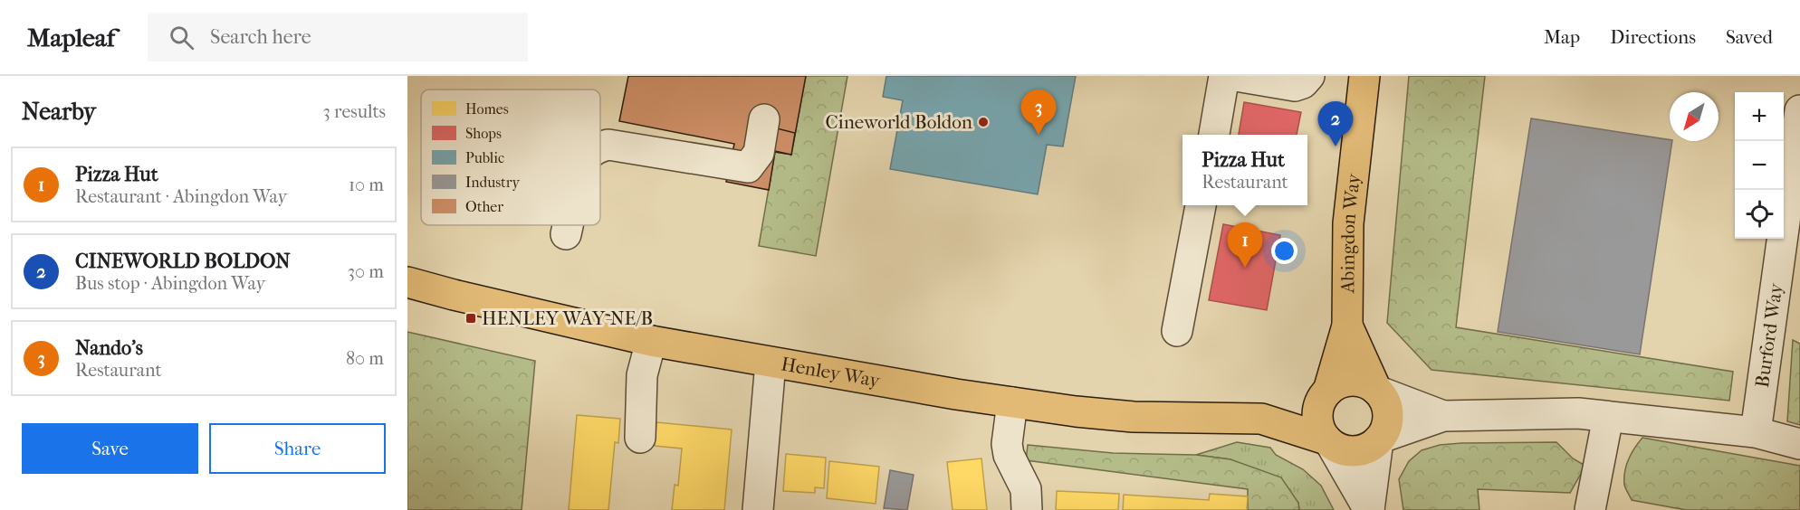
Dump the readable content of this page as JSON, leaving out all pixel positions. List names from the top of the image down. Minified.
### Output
{"streets":{"main road":["Abingdon Way","Henley Way"],"street":["Burford Way"]},"crossings":[["Abingdon Way","Henley Way"]],"places":{"other":["Cineworld Boldon"],"transit":["HENLEY WAY-NE/B"]},"legend":["Homes","Shops","Public","Industry","Other"],"north":"bottom left","page":{"header":"Mapleaf","search":"Search here","nav":["Map","Directions","Saved"],"heading":["Nearby","3 results"],"pins":["3","2","1"],"map_buttons":["+","−"],"popup":["Pizza Hut","Restaurant"],"list":[{"mark":"1","name":"Pizza Hut","note":"Restaurant · Abingdon Way","value":"10 m"},{"mark":"2","name":"CINEWORLD BOLDON","note":"Bus stop · Abingdon Way","value":"30 m"},{"mark":"3","name":"Nando's","note":"Restaurant","value":"80 m"}],"buttons":["Save","Share"]}}
